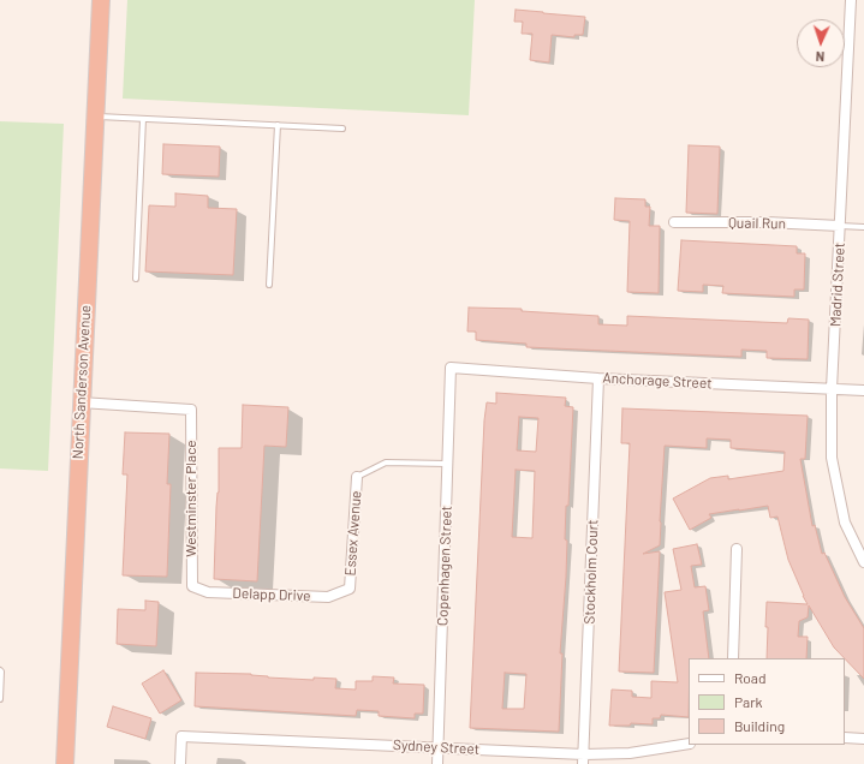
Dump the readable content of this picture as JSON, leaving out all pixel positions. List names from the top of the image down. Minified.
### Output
{"streets":{"highway":["North Sanderson Avenue"],"street":["Quail Run","Madrid Street","Anchorage Street","Westminster Place","Essex Avenue","Copenhagen Street","Stockholm Court","Delapp Drive","Sydney Street"]},"crossings":[["Quail Run","Madrid Street"],["Madrid Street","Anchorage Street"],["Anchorage Street","Copenhagen Street"],["Anchorage Street","Stockholm Court"],["North Sanderson Avenue","Westminster Place"],["Westminster Place","Delapp Drive"],["Essex Avenue","Delapp Drive"],["Copenhagen Street","Sydney Street"],["Stockholm Court","Sydney Street"]],"legend":["Road","Park","Building"],"north":"bottom"}
